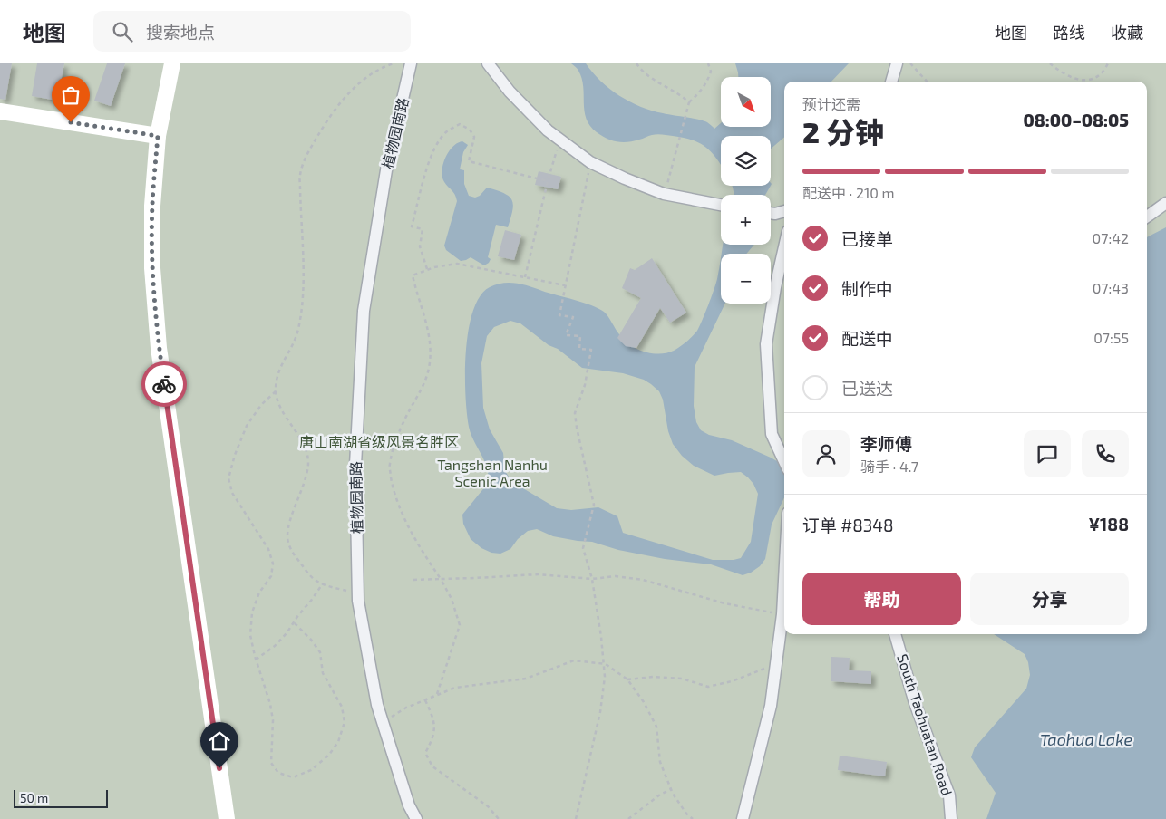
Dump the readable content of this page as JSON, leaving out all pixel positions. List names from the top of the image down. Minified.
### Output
{"streets":{"street":["植物园南路","South Taohuatan Road"]},"water":["Taohua Lake"],"parks":["唐山南湖省级风景名胜区","Tangshan Nanhu Scenic Area"],"scale_bar":"50 m","north":"bottom right","page":{"header":"地图","search":"搜索地点","nav":["地图","路线","收藏"],"map_buttons":["+","−"],"heading":["2 分钟","预计还需","08:00–08:05"],"panel":["李师傅","骑手 · 4.7","订单 #8348","¥188"],"bar":"配送中 · 210 m","list":[["已接单","07:42"],["制作中","07:43"],["配送中","07:55"],"已送达"],"buttons":["帮助","分享"],"scale":"50 m"}}
